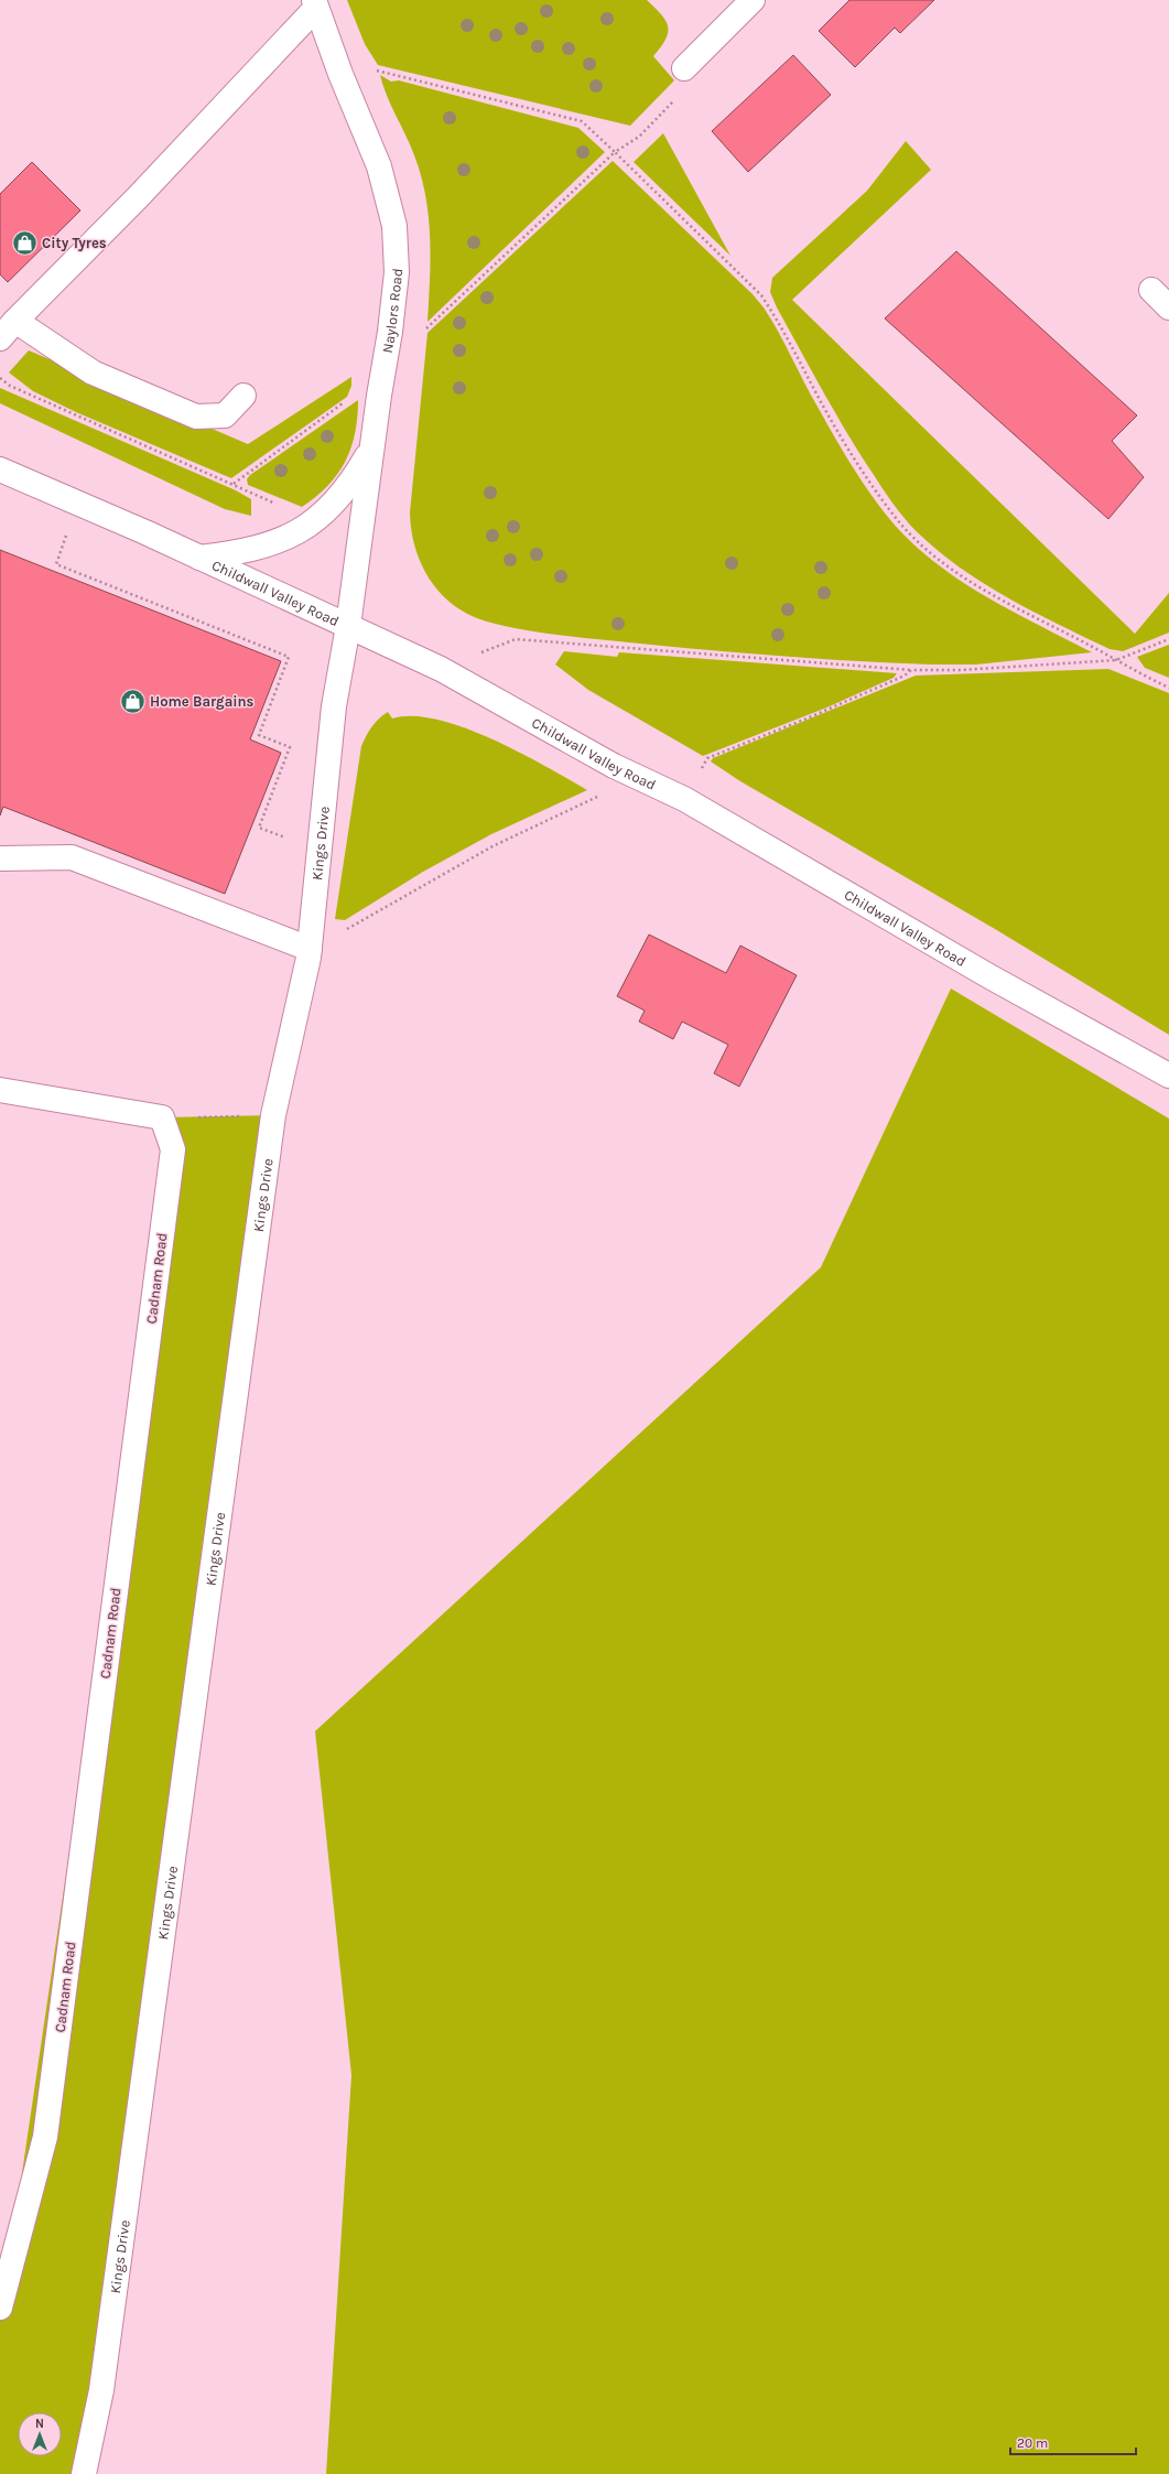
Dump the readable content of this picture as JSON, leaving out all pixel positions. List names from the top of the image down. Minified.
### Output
{"streets":{"street":["Naylors Road","Childwall Valley Road","Kings Drive","Cadnam Road"]},"crossings":[["Naylors Road","Childwall Valley Road"],["Naylors Road","Kings Drive"],["Childwall Valley Road","Kings Drive"]],"places":{"shop":["City Tyres","Home Bargains"]},"scale_bar":"20 m","north":"top"}
